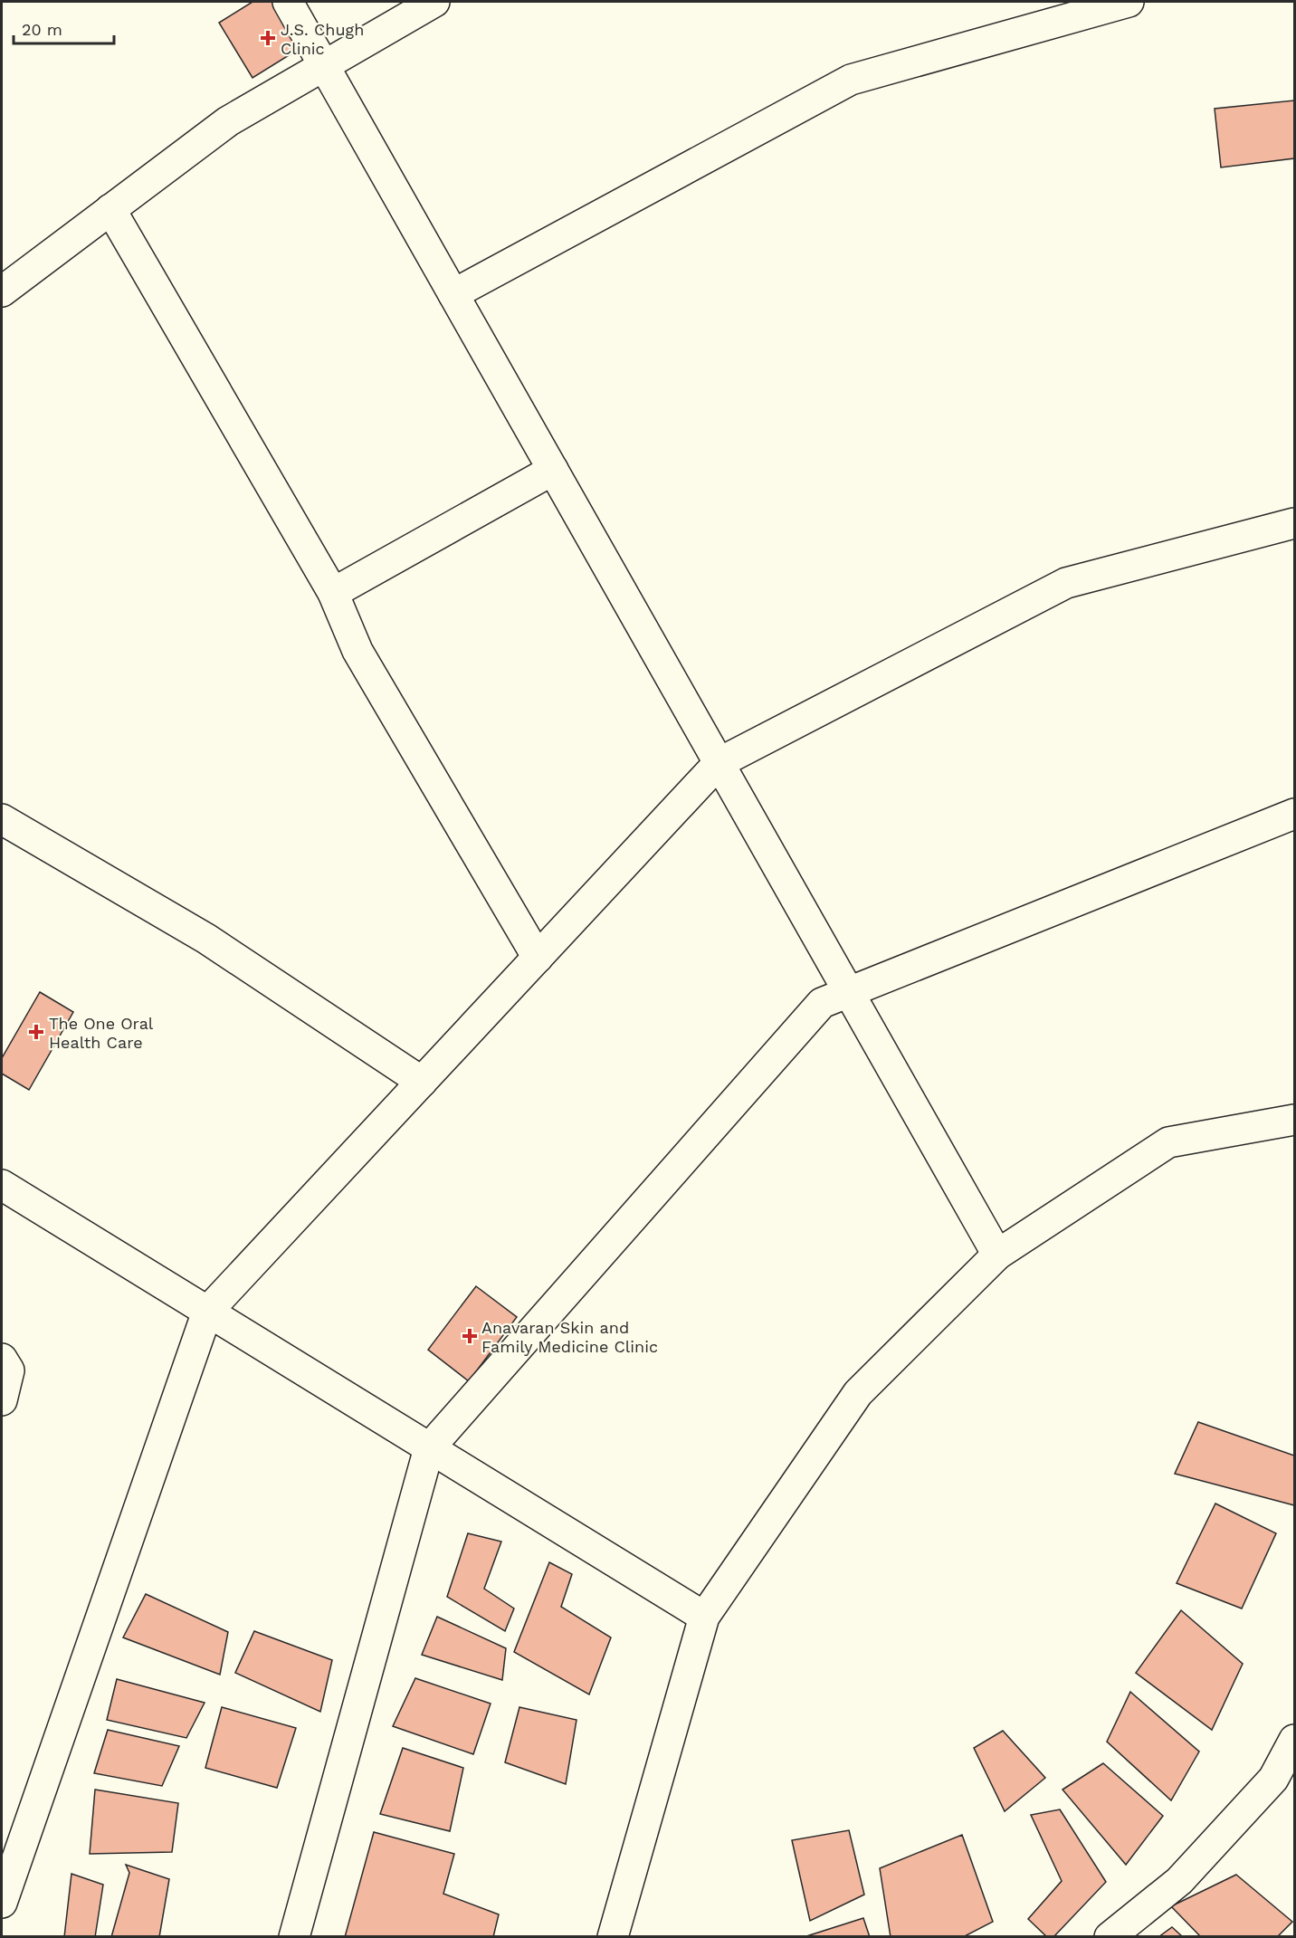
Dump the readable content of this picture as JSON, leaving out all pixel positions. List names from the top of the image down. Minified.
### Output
{"places":{"health":["J.S. Chugh Clinic","The One Oral Health Care","Anavaran Skin and Family Medicine Clinic"]},"scale_bar":"20 m"}
